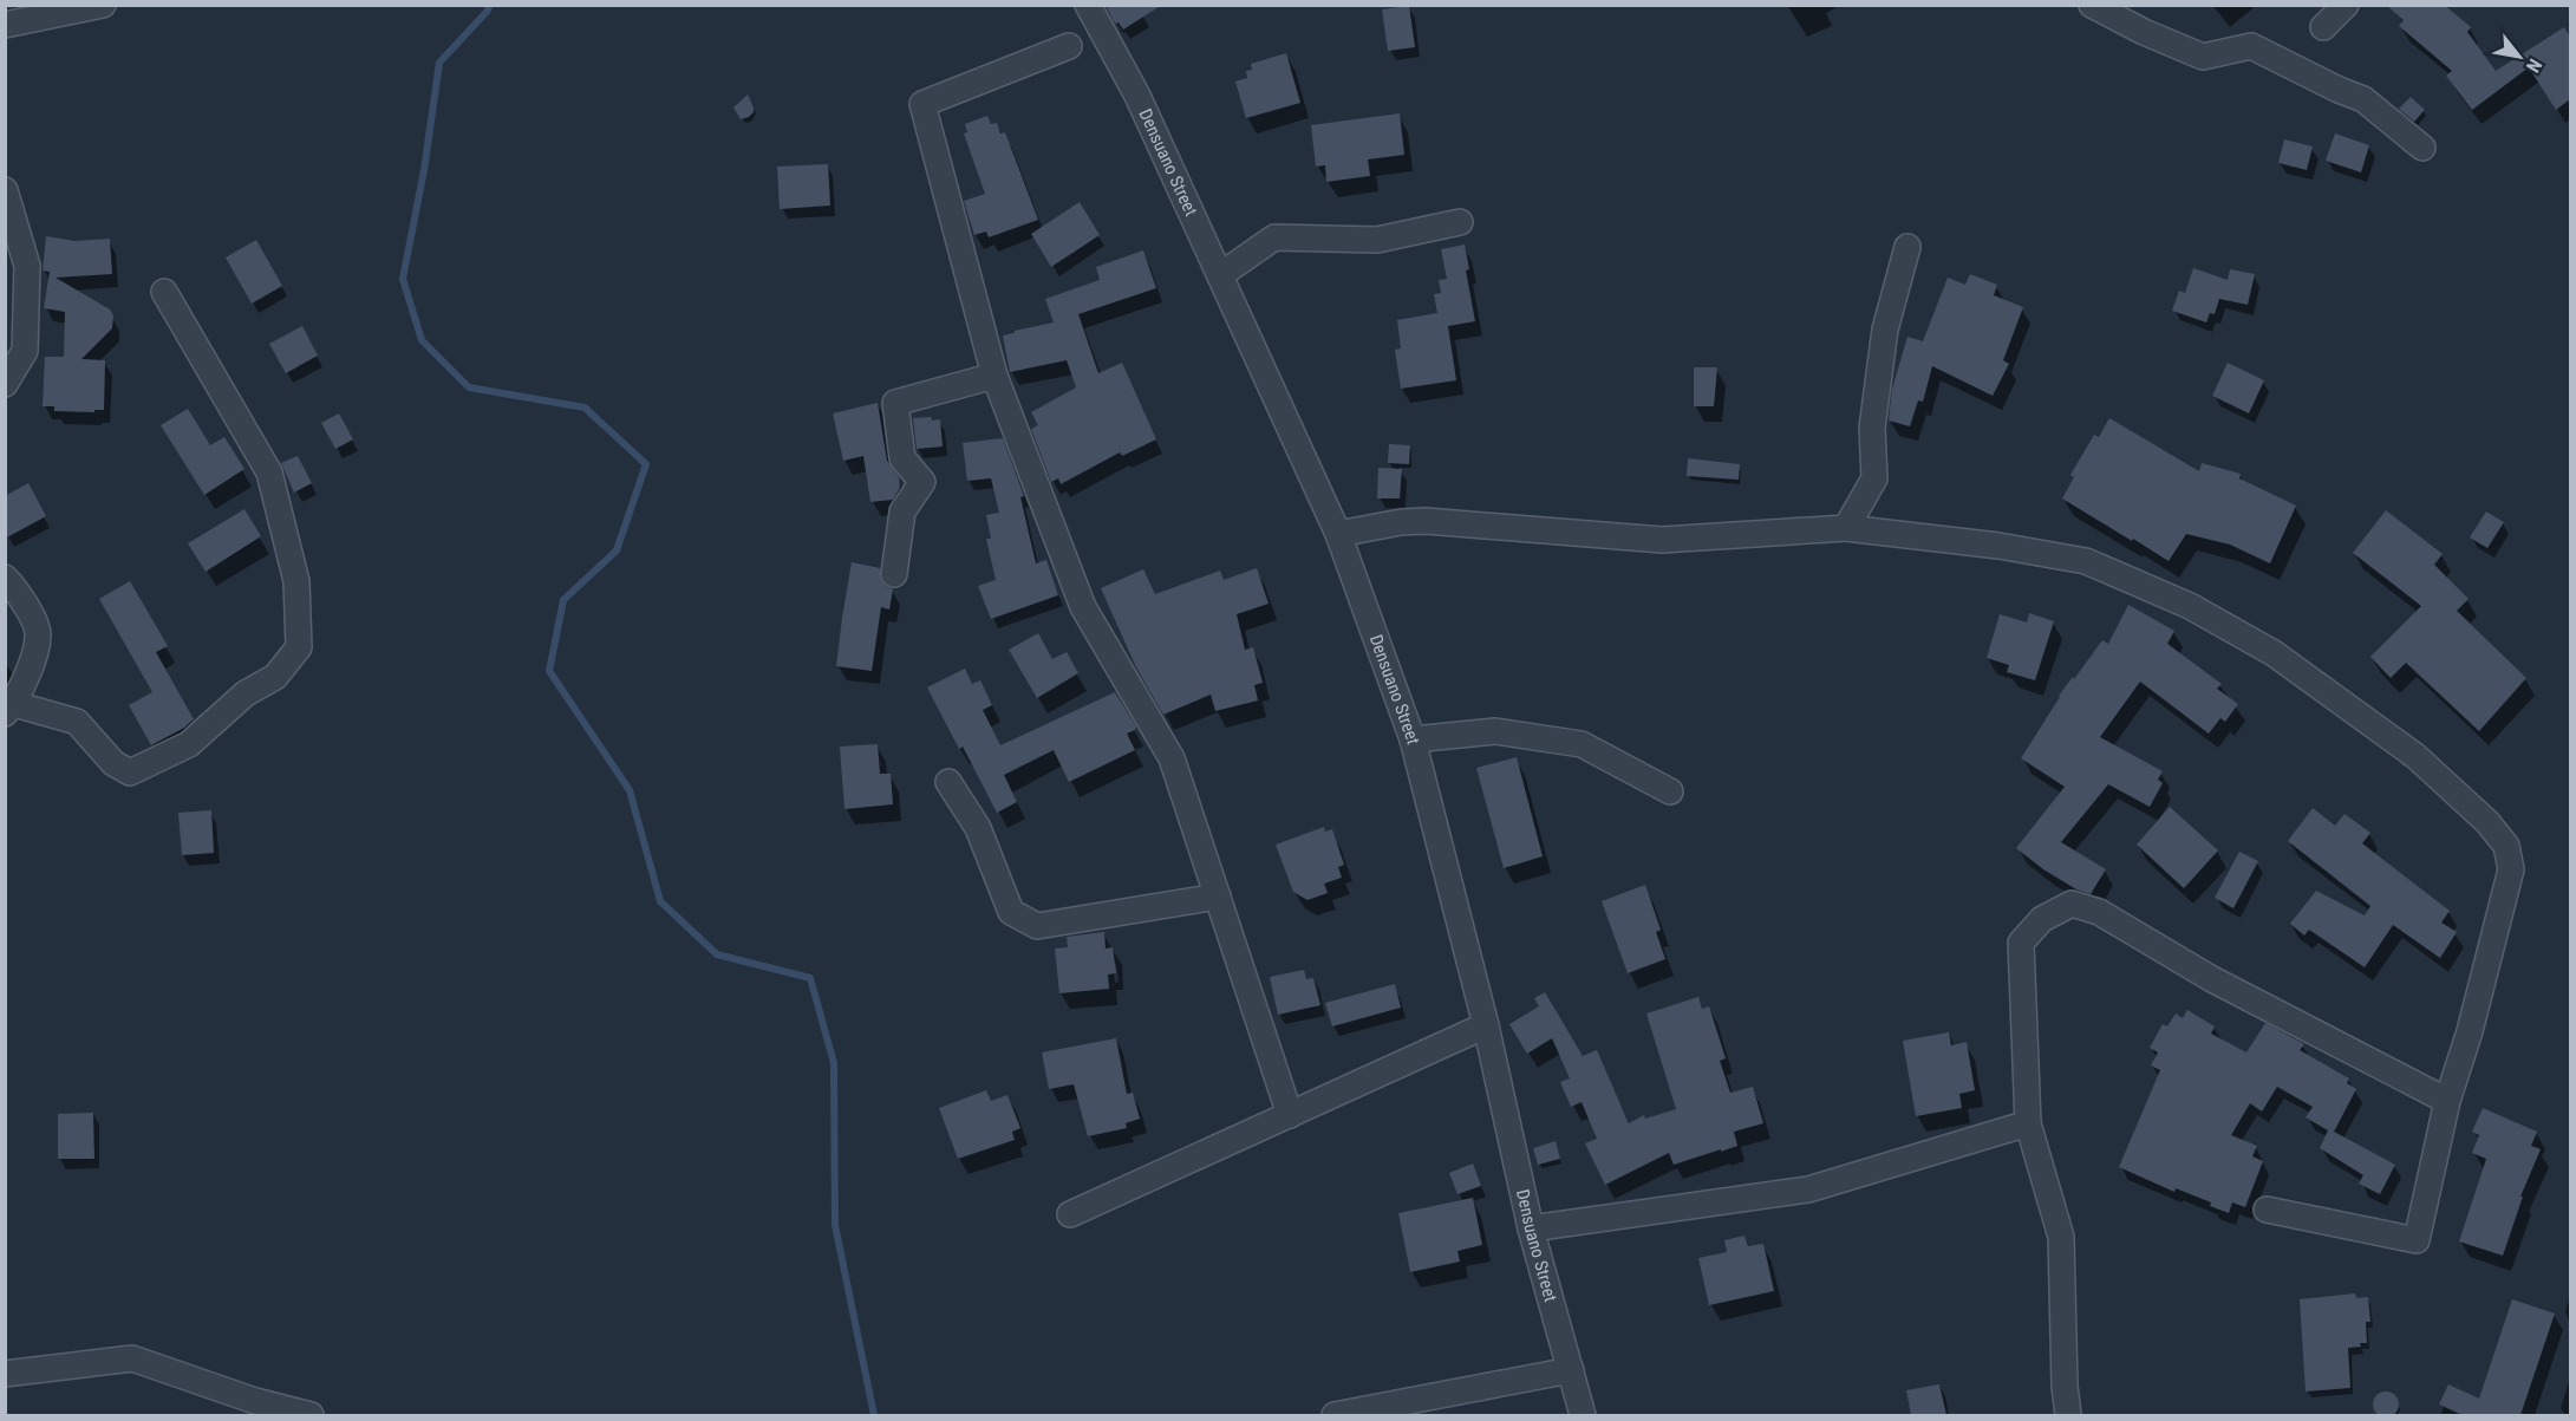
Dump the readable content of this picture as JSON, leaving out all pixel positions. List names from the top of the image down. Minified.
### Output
{"streets":{"street":["Densuano Street"]},"north":"bottom right"}
